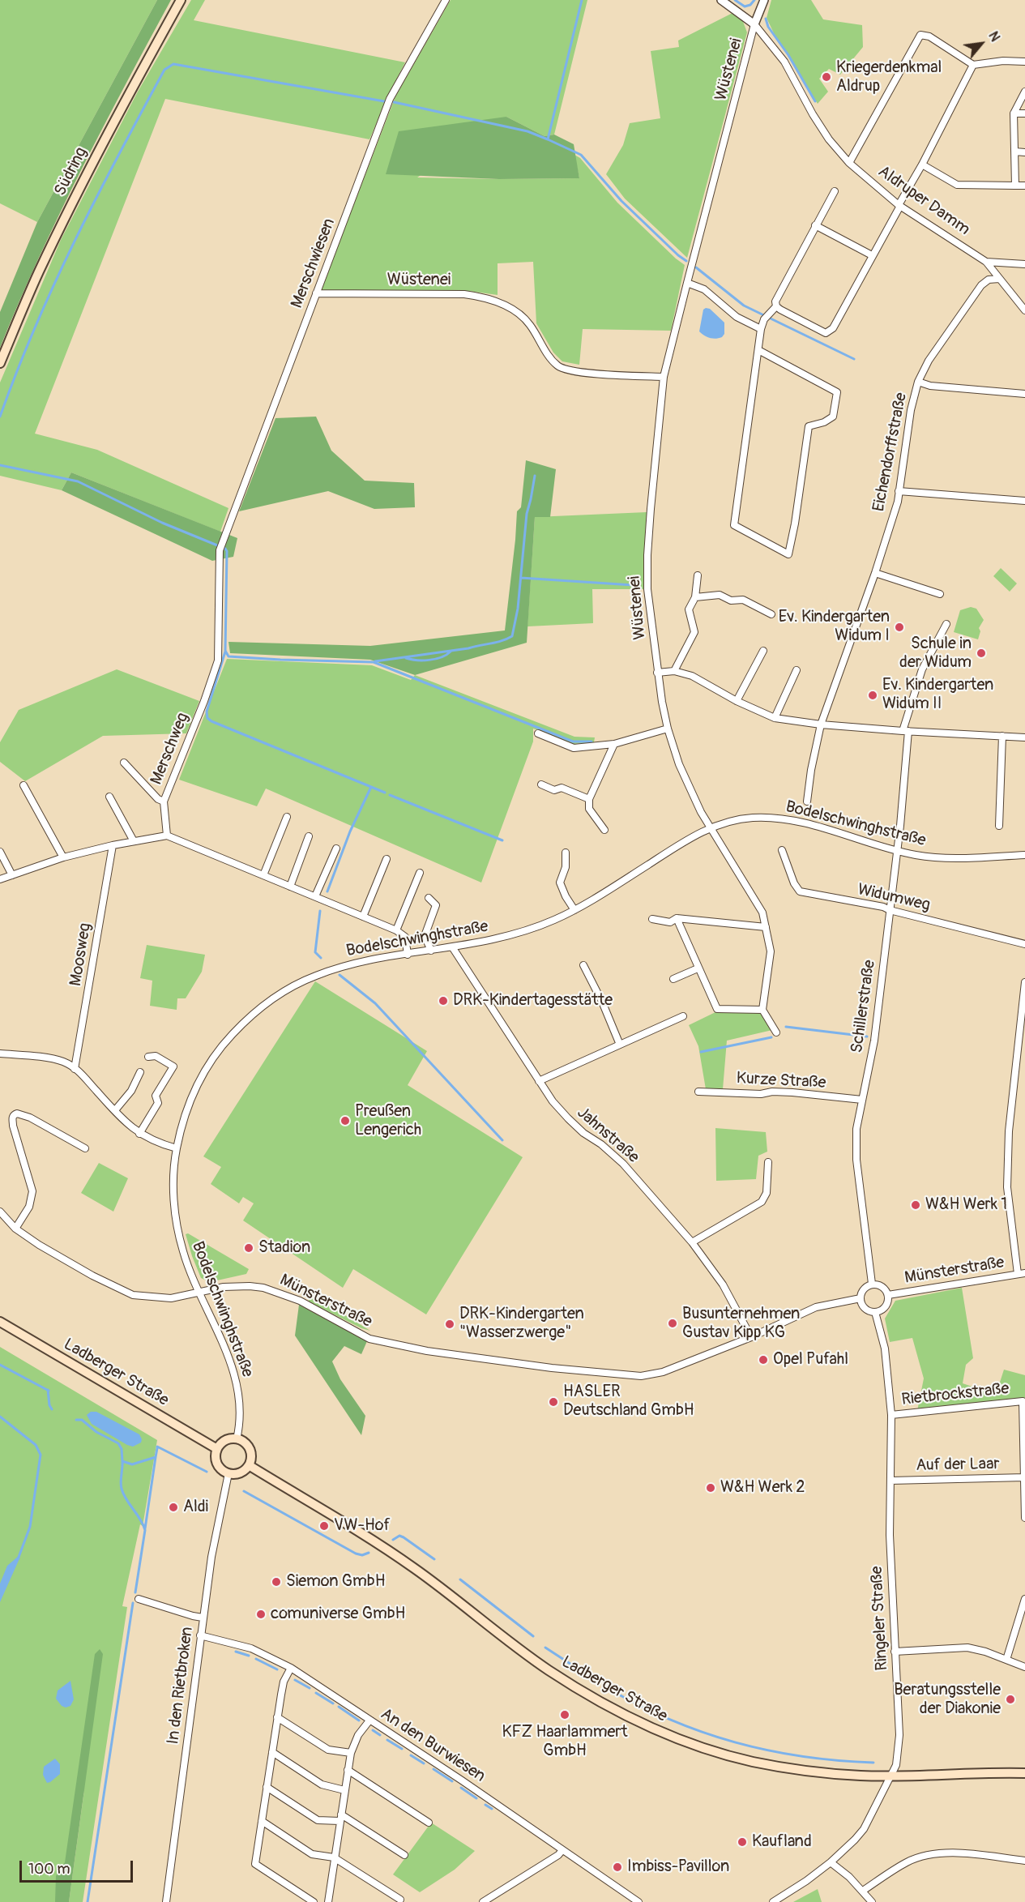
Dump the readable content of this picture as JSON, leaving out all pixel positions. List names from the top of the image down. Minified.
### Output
{"streets":{"main road":["Südring","Ladberger Straße"],"street":["Wüstenei","Aldruper Damm","Merschwiesen","Eichendorffstraße","Merschweg","Bodelschwinghstraße","Widumweg","Moosweg","Schillerstraße","Kurze Straße","Jahnstraße","Münsterstraße","Rietbrockstraße","Auf der Laar","Ringeler Straße","In den Rietbroken","An den Burwiesen"]},"crossings":[["Wüstenei","Aldruper Damm"],["Wüstenei","Merschwiesen"],["Wüstenei","Bodelschwinghstraße"],["Aldruper Damm","Eichendorffstraße"],["Merschwiesen","Merschweg"],["Bodelschwinghstraße","Schillerstraße"],["Bodelschwinghstraße","Jahnstraße"],["Bodelschwinghstraße","Münsterstraße"],["Bodelschwinghstraße","Ladberger Straße"],["Bodelschwinghstraße","In den Rietbroken"],["Widumweg","Schillerstraße"],["Schillerstraße","Kurze Straße"],["Schillerstraße","Münsterstraße"],["Schillerstraße","Ringeler Straße"],["Jahnstraße","Münsterstraße"],["Münsterstraße","Ringeler Straße"],["Ladberger Straße","Ringeler Straße"],["Ladberger Straße","In den Rietbroken"],["Rietbrockstraße","Auf der Laar"],["Rietbrockstraße","Ringeler Straße"],["Auf der Laar","Ringeler Straße"],["In den Rietbroken","An den Burwiesen"]],"places":["Kriegerdenkmal Aldrup","Ev. Kindergarten Widum I","Schule in der Widum","Ev. Kindergarten Widum II","DRK-Kindertagesstätte","Preußen Lengerich","W&H Werk 1","Stadion","Busunternehmen Gustav Kipp KG","DRK-Kindergarten \"Wasserzwerge\"","Opel Pufahl","HASLER Deutschland GmbH","W&H Werk 2","Aldi","VW-Hof","Siemon GmbH","comuniverse GmbH","Beratungsstelle der Diakonie","KFZ Haarlammert GmbH","Kaufland","Imbiss-Pavillon"],"scale_bar":"100 m","north":"top right"}
